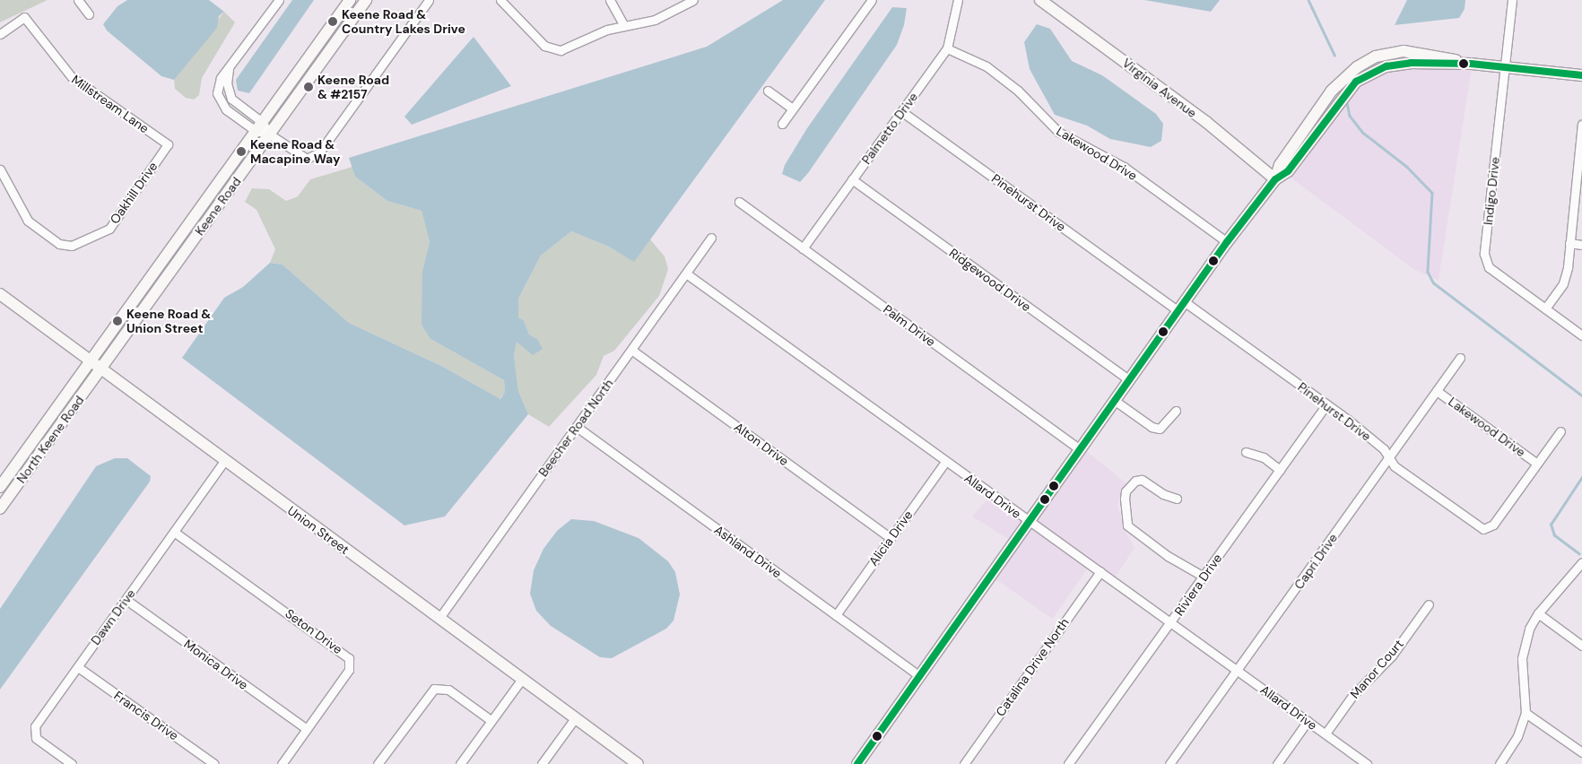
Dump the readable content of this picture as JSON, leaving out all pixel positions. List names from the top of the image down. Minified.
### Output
{"streets":{"street":["Virginia Avenue","Millstream Lane","Palmetto Drive","Lakewood Drive","Indigo Drive","Oakhill Drive","Pinehurst Drive","Keene Road","Ridgewood Drive","Palm Drive","Beecher Road North","North Keene Road","Alton Drive","Allard Drive","Union Street","Alicia Drive","Ashland Drive","Capri Drive","Riviera Drive","Dawn Drive","Seton Drive","Monica Drive","Catalina Drive North","Manor Court","Francis Drive"]},"crossings":[["Millstream Lane","Oakhill Drive"],["Palmetto Drive","Lakewood Drive"],["Palmetto Drive","Pinehurst Drive"],["Palmetto Drive","Ridgewood Drive"],["Palmetto Drive","Palm Drive"],["Lakewood Drive","Pinehurst Drive"],["Lakewood Drive","Capri Drive"],["Pinehurst Drive","Capri Drive"],["Pinehurst Drive","Riviera Drive"],["Keene Road","North Keene Road"],["Keene Road","Union Street"],["Beecher Road North","Alton Drive"],["Beecher Road North","Allard Drive"],["Beecher Road North","Union Street"],["Beecher Road North","Ashland Drive"],["North Keene Road","Union Street"],["Alton Drive","Alicia Drive"],["Allard Drive","Alicia Drive"],["Allard Drive","Capri Drive"],["Allard Drive","Riviera Drive"],["Allard Drive","Catalina Drive North"],["Allard Drive","Manor Court"],["Union Street","Dawn Drive"],["Alicia Drive","Ashland Drive"],["Dawn Drive","Seton Drive"],["Dawn Drive","Monica Drive"],["Dawn Drive","Francis Drive"],["Seton Drive","Monica Drive"]],"places":["Keene Road & Country Lakes Drive","Keene Road & #2157","Keene Road & Macapine Way","Keene Road & Union Street"]}
